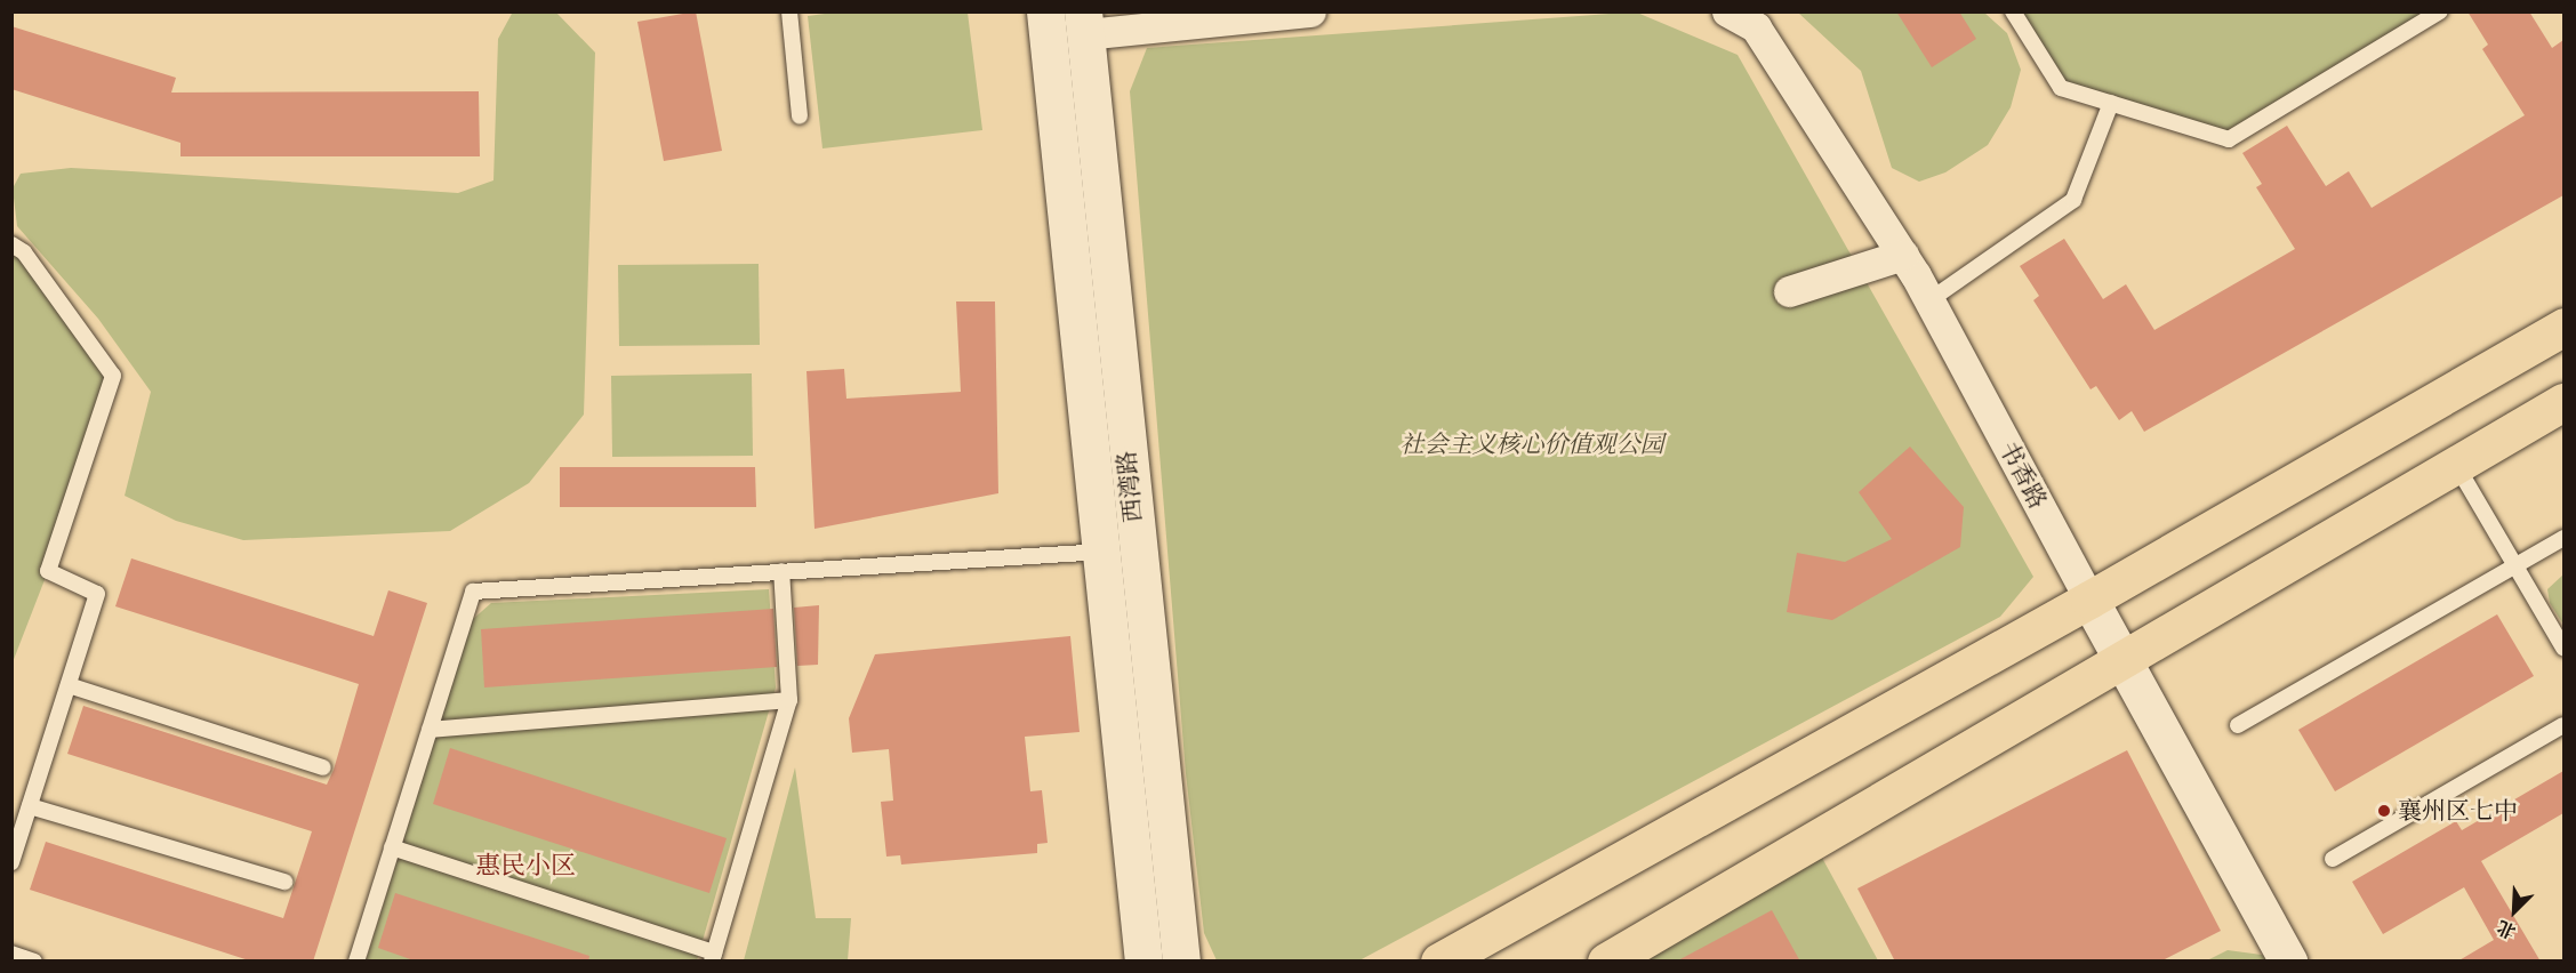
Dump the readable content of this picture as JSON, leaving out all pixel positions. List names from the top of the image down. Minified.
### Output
{"streets":{"main road":["书香路","西湾路"]},"districts":["惠民小区"],"parks":["社会主义核心价值观公园"],"places":["襄州区七中"],"north":"bottom left"}
